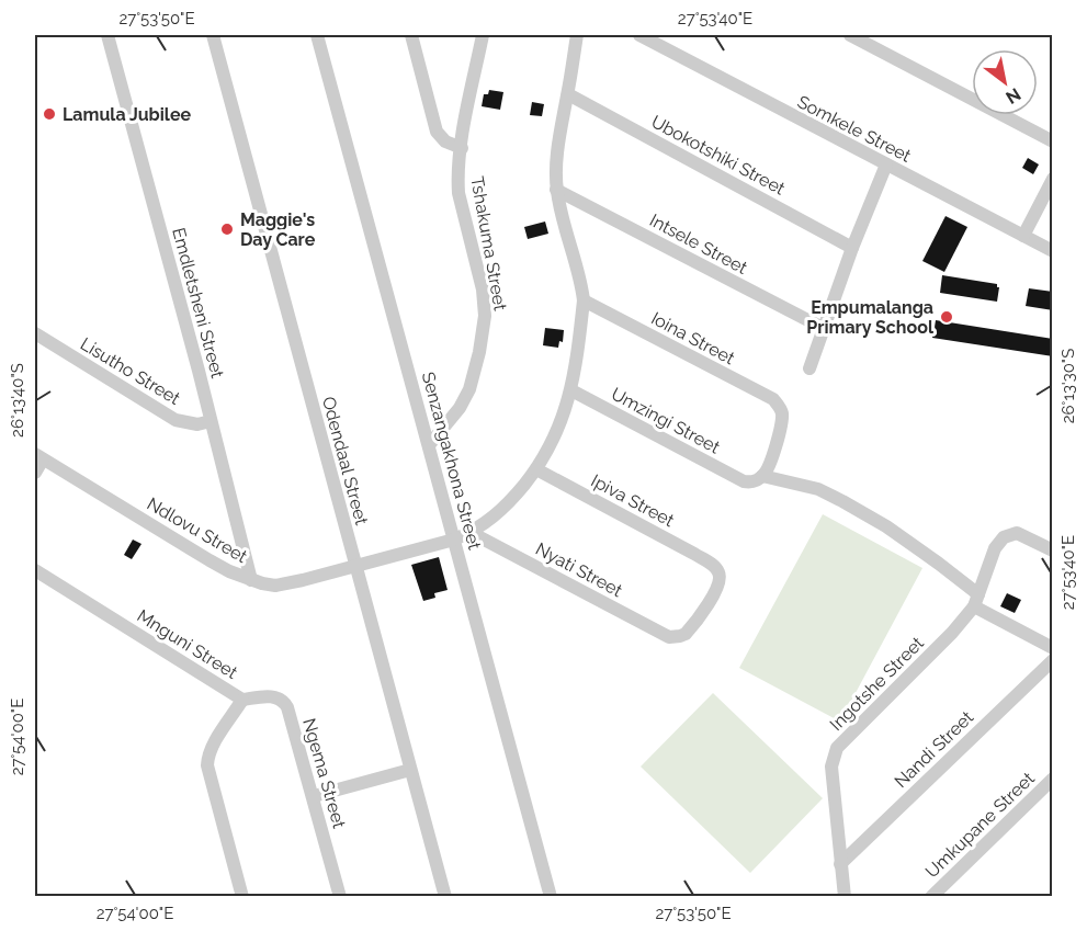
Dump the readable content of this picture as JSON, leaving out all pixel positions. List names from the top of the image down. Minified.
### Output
{"streets":{"street":["Somkele Street","Ubokotshiki Street","Tshakuma Street","Intsele Street","Emdletsheni Street","Ioina Street","Lisutho Street","Umzingi Street","Odendaal Street","Senzangakhona Street","Ipiva Street","Ndlovu Street","Nyati Street","Mnguni Street","Ingotshe Street","Nandi Street","Ngema Street","Umkupane Street"]},"crossings":[["Ubokotshiki Street","Ndlovu Street"],["Tshakuma Street","Senzangakhona Street"],["Intsele Street","Ndlovu Street"],["Emdletsheni Street","Lisutho Street"],["Emdletsheni Street","Ndlovu Street"],["Ioina Street","Umzingi Street"],["Ioina Street","Ndlovu Street"],["Umzingi Street","Ndlovu Street"],["Odendaal Street","Ndlovu Street"],["Senzangakhona Street","Ndlovu Street"],["Ipiva Street","Ndlovu Street"],["Ipiva Street","Nyati Street"],["Ndlovu Street","Nyati Street"],["Mnguni Street","Ngema Street"],["Ingotshe Street","Nandi Street"]],"places":["Lamula Jubilee","Maggie's Day Care","Empumalanga Primary School"],"north":"bottom right","coordinates":["27°53'50\"E","27°53'40\"E","26°13'30\"S","26°13'40\"S","27°54'00\"E"]}
